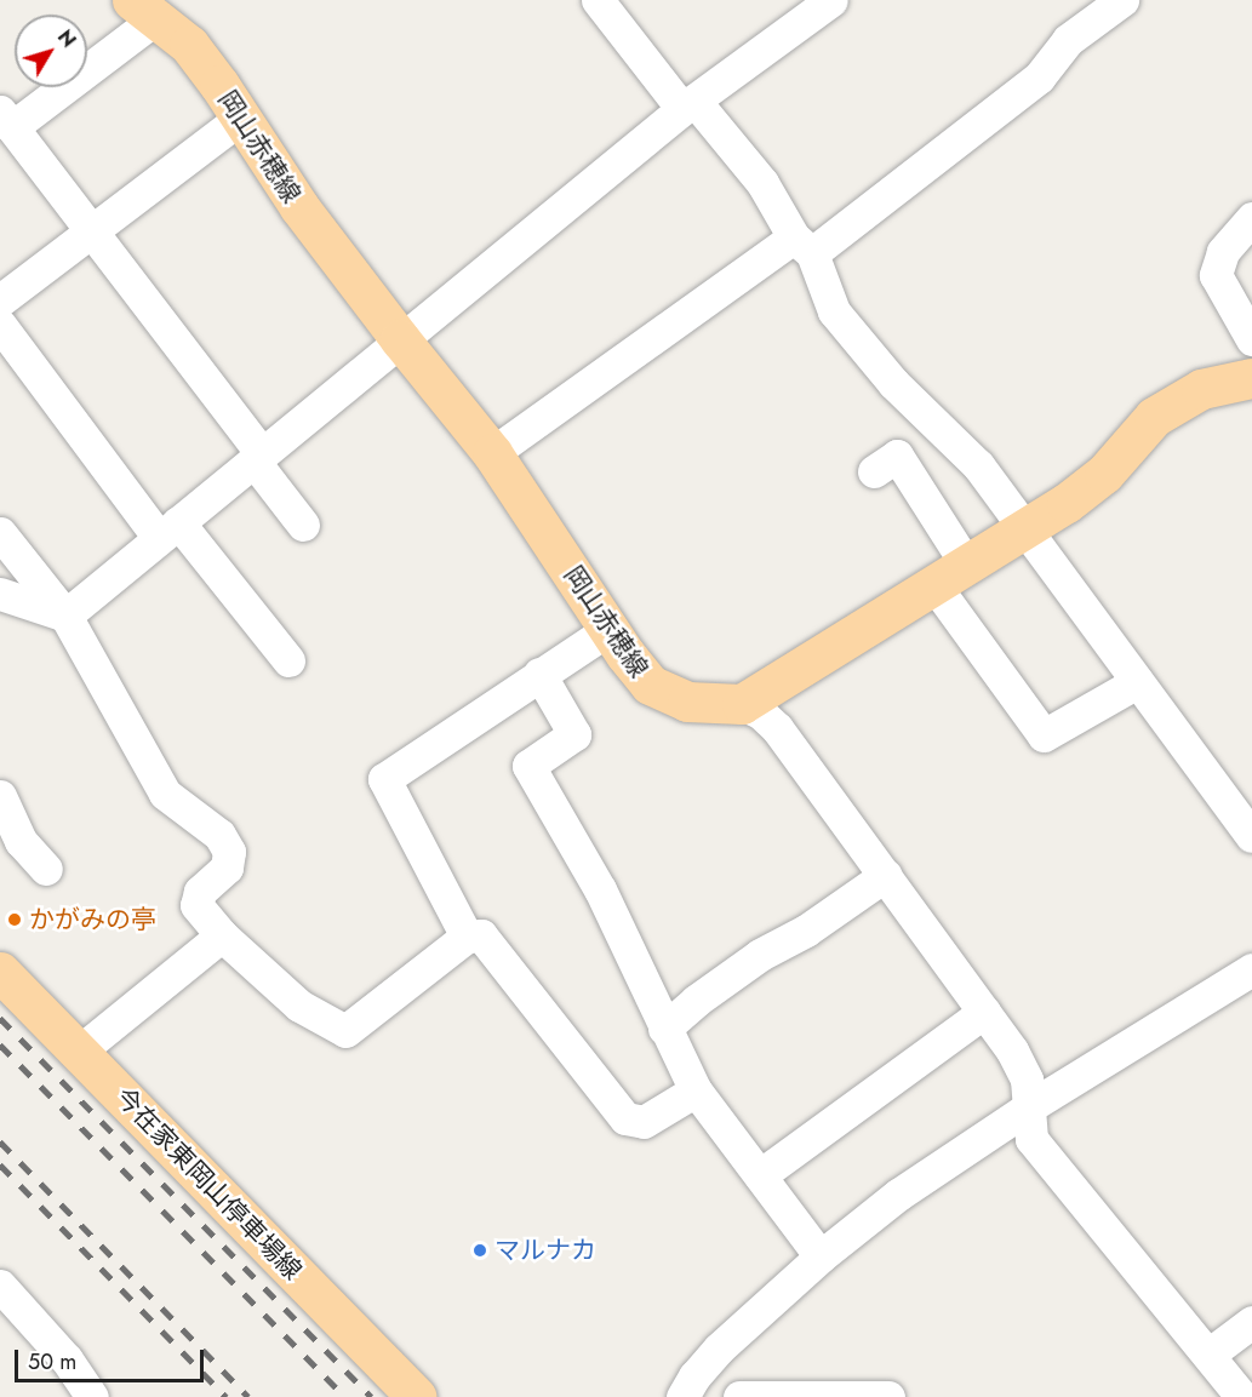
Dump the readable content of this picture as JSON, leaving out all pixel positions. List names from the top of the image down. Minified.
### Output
{"streets":{"main road":["岡山赤穂線","今在家東岡山停車場線"]},"places":["かがみの亭","マルナカ"],"scale_bar":"50 m","north":"top right"}
